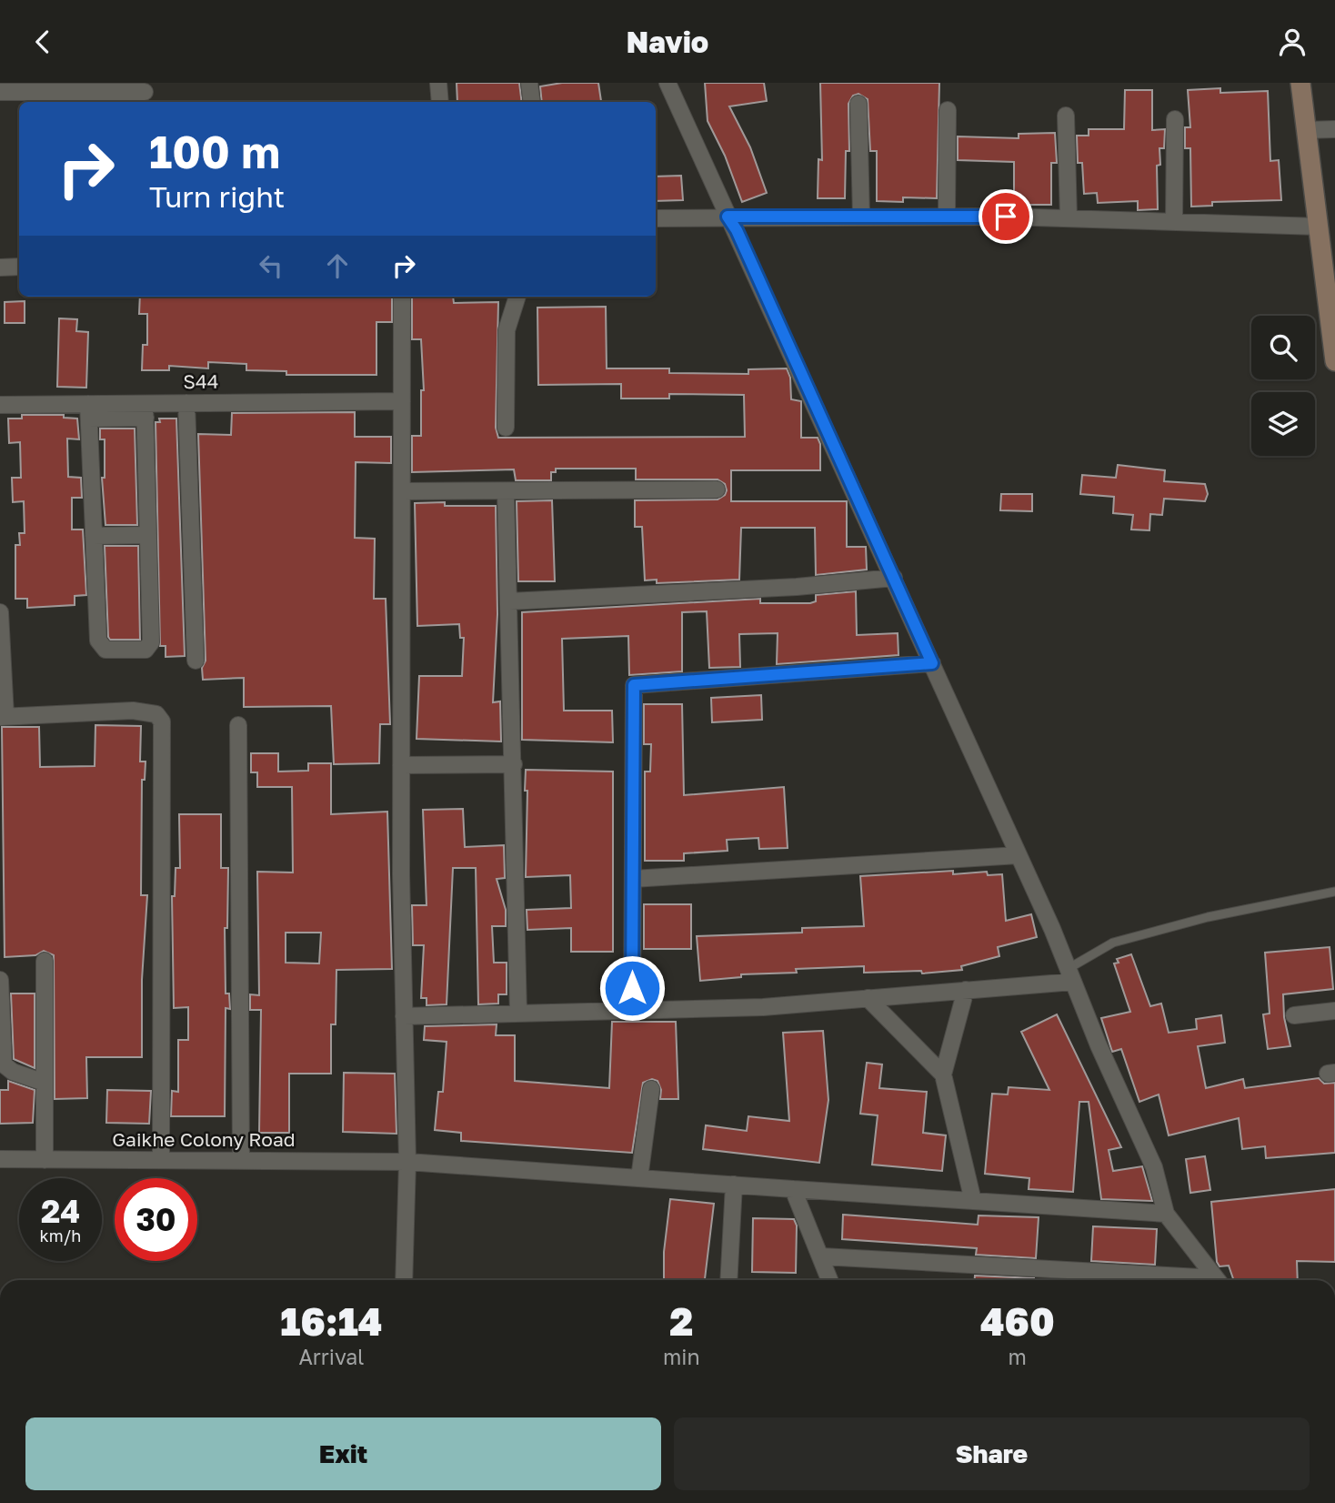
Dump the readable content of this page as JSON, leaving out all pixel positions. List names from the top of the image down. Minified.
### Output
{"streets":{"street":["S44","Gaikhe Colony Road"]},"page":{"header":"Navio","turn":["100 m","Turn right"],"speed":"24 km/h","limit":"30","eta":["16:14","Arrival","2","min","460","m"],"buttons":["Exit","Share"]}}
